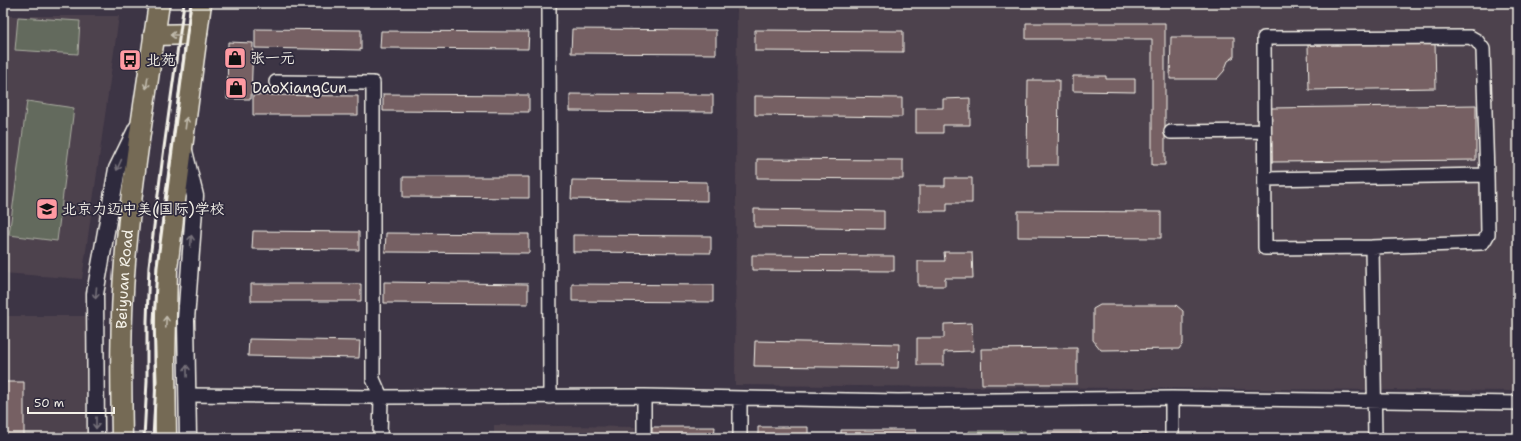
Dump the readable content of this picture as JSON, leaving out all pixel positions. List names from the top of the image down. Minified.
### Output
{"streets":{"main road":["Beiyuan Road"]},"places":{"shop":["张一元","DaoXiangCun"],"bus stop":["北苑"],"school or university":["北京力迈中美(国际)学校"]},"scale_bar":"50 m"}
